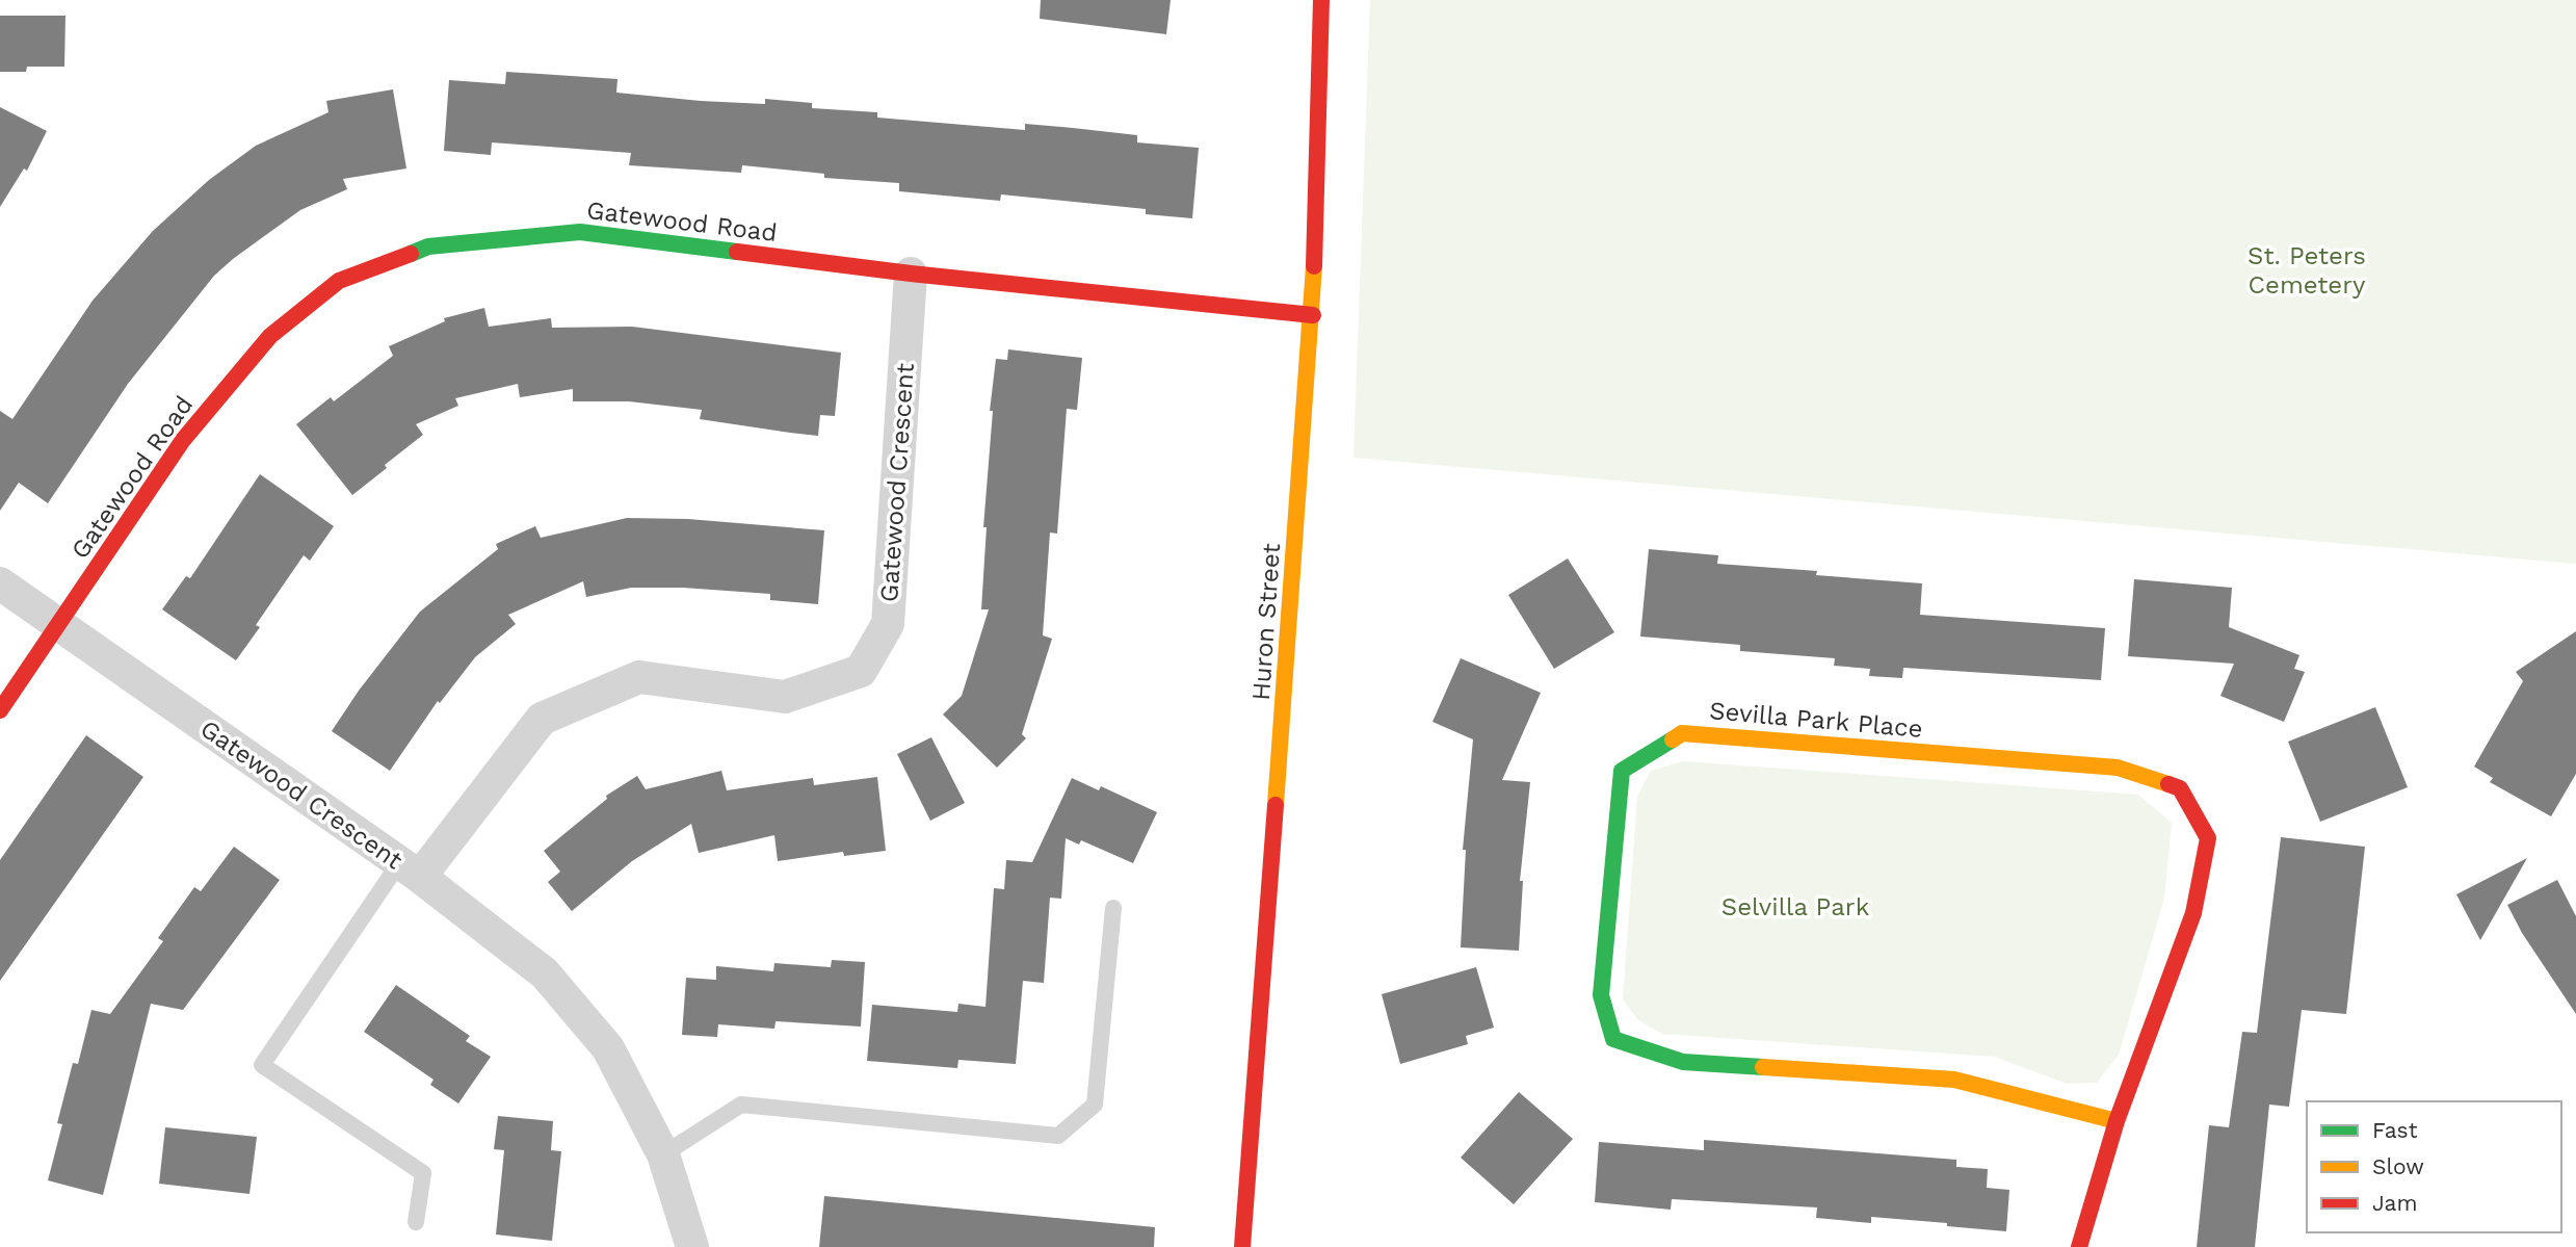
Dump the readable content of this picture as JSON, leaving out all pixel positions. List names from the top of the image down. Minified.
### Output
{"streets":{"street":["Gatewood Road","Gatewood Crescent","Huron Street","Sevilla Park Place"]},"crossings":[["Gatewood Road","Gatewood Crescent"],["Gatewood Road","Huron Street"]],"parks":["St. Peters Cemetery","Selvilla Park"],"legend":["Fast","Slow","Jam"]}
